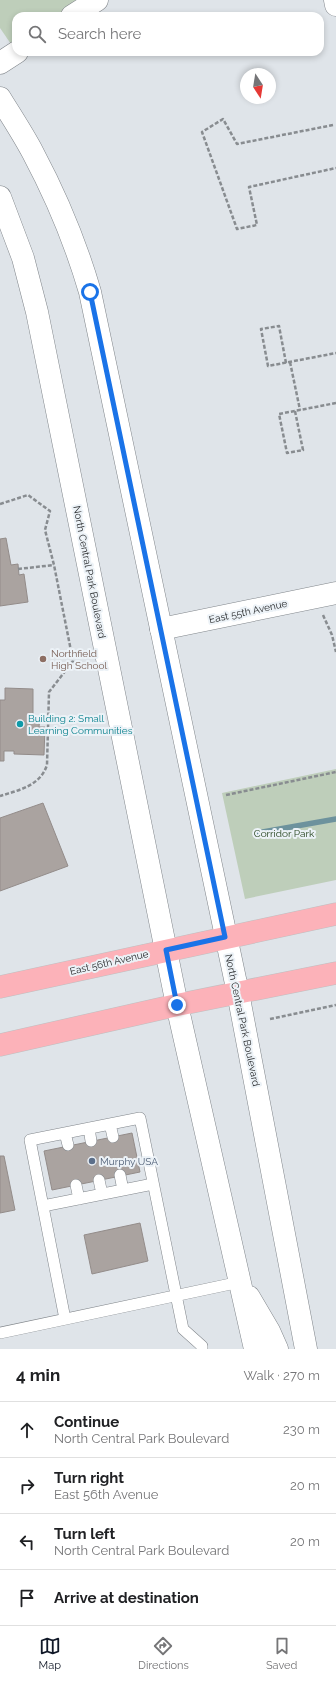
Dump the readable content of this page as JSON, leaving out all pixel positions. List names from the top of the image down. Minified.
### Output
{"streets":{"main road":["North Central Park Boulevard","East 55th Avenue","East 56th Avenue"]},"crossings":[["North Central Park Boulevard","East 55th Avenue"],["North Central Park Boulevard","East 56th Avenue"]],"parks":["Corridor Park"],"places":["Northfield High School","Building 2: Small Learning Communities","Murphy USA"],"north":"bottom","page":{"search":"Search here","heading":["4 min","Walk · 270 m"],"list":[["Continue","North Central Park Boulevard","230 m"],["Turn right","East 56th Avenue","20 m"],["Turn left","North Central Park Boulevard","20 m"],"Arrive at destination"],"nav":["Map","Directions","Saved"]}}
